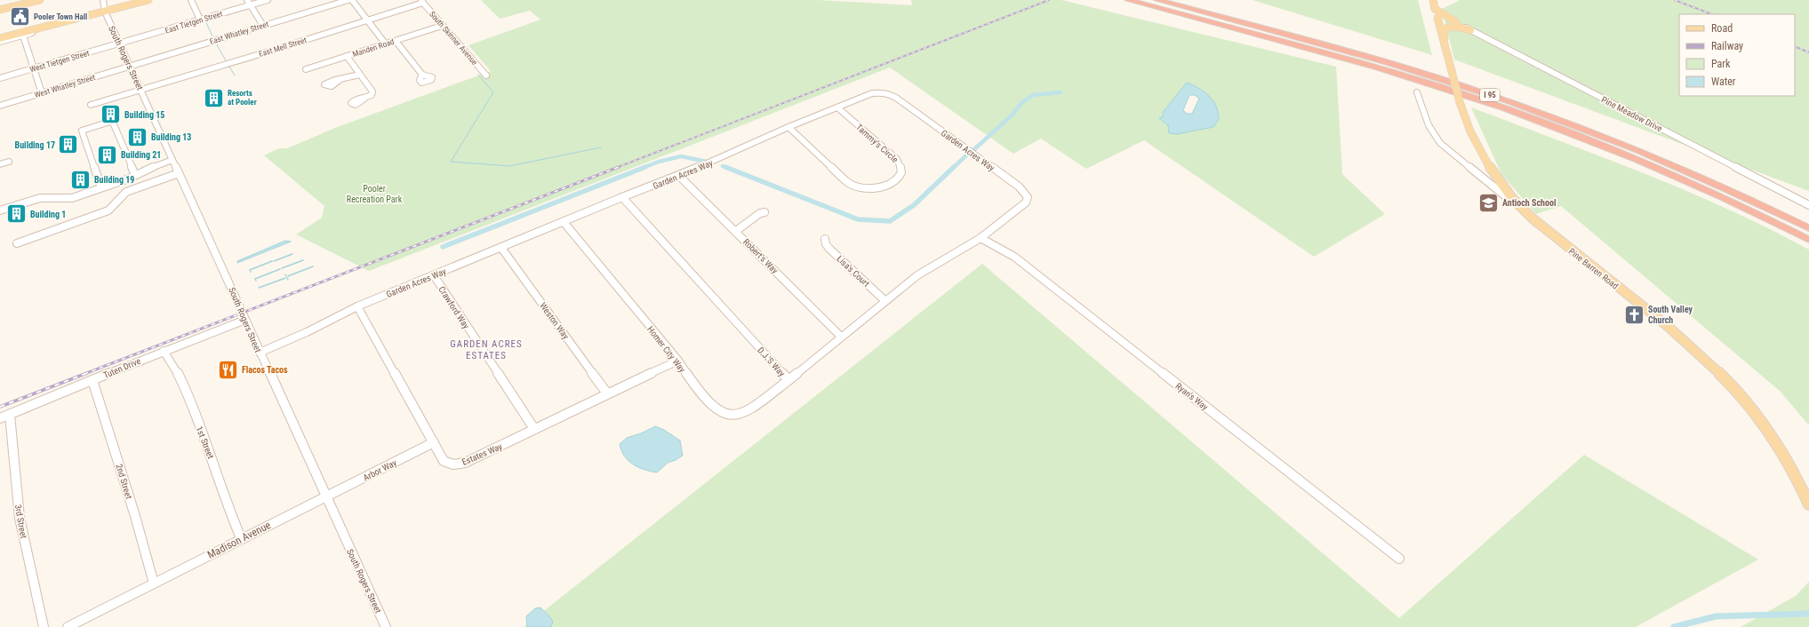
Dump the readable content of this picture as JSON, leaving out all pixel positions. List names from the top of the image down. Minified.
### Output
{"streets":{"highway":["I 95"],"main road":["Pine Barren Road"],"street":["East Tietgen Street","East Whatley Street","South Skinner Avenue","East Mell Street","Manden Road","South Rogers Street","West Tietgen Street","West Whatley Street","Pine Meadow Drive","Tammy's Circle","Garden Acres Way","Robert's Way","Lisa's Court","Crawford Way","Weston Way","Homer City Way","D.J.'S Way","Tuten Drive","Ryan's Way","1st Street","Estates Way","Arbor Way","2nd Street","3rd Street","Madison Avenue"]},"crossings":[["East Tietgen Street","South Rogers Street"],["East Tietgen Street","West Tietgen Street"],["East Whatley Street","South Rogers Street"],["East Whatley Street","West Whatley Street"],["South Skinner Avenue","East Mell Street"],["South Skinner Avenue","Manden Road"],["East Mell Street","South Rogers Street"],["South Rogers Street","West Tietgen Street"],["South Rogers Street","West Whatley Street"],["South Rogers Street","Garden Acres Way"],["South Rogers Street","Tuten Drive"],["South Rogers Street","Arbor Way"],["South Rogers Street","Madison Avenue"],["Pine Meadow Drive","Pine Barren Road"],["Tammy's Circle","Garden Acres Way"],["Garden Acres Way","Robert's Way"],["Garden Acres Way","Crawford Way"],["Garden Acres Way","Weston Way"],["Garden Acres Way","Homer City Way"],["Garden Acres Way","D.J.'S Way"],["Garden Acres Way","Ryan's Way"],["Garden Acres Way","Estates Way"],["Robert's Way","D.J.'S Way"],["Lisa's Court","D.J.'S Way"],["Crawford Way","Estates Way"],["Weston Way","Estates Way"],["Homer City Way","D.J.'S Way"],["Homer City Way","Estates Way"],["D.J.'S Way","Ryan's Way"],["Tuten Drive","1st Street"],["Tuten Drive","2nd Street"],["Tuten Drive","3rd Street"],["1st Street","Madison Avenue"],["Estates Way","Arbor Way"],["Arbor Way","Madison Avenue"],["2nd Street","Madison Avenue"]],"districts":["GARDEN ACRES ESTATES"],"parks":["Pooler Recreation Park"],"places":{"public building":["Pooler Town Hall"],"building":["Resorts at Pooler","Building 15","Building 13","Building 17","Building 21","Building 19","Building 1"],"school or university":["Antioch School"],"church":["South Valley Church"],"restaurant":["Flacos Tacos"]},"legend":["Road","Railway","Park","Water"]}
